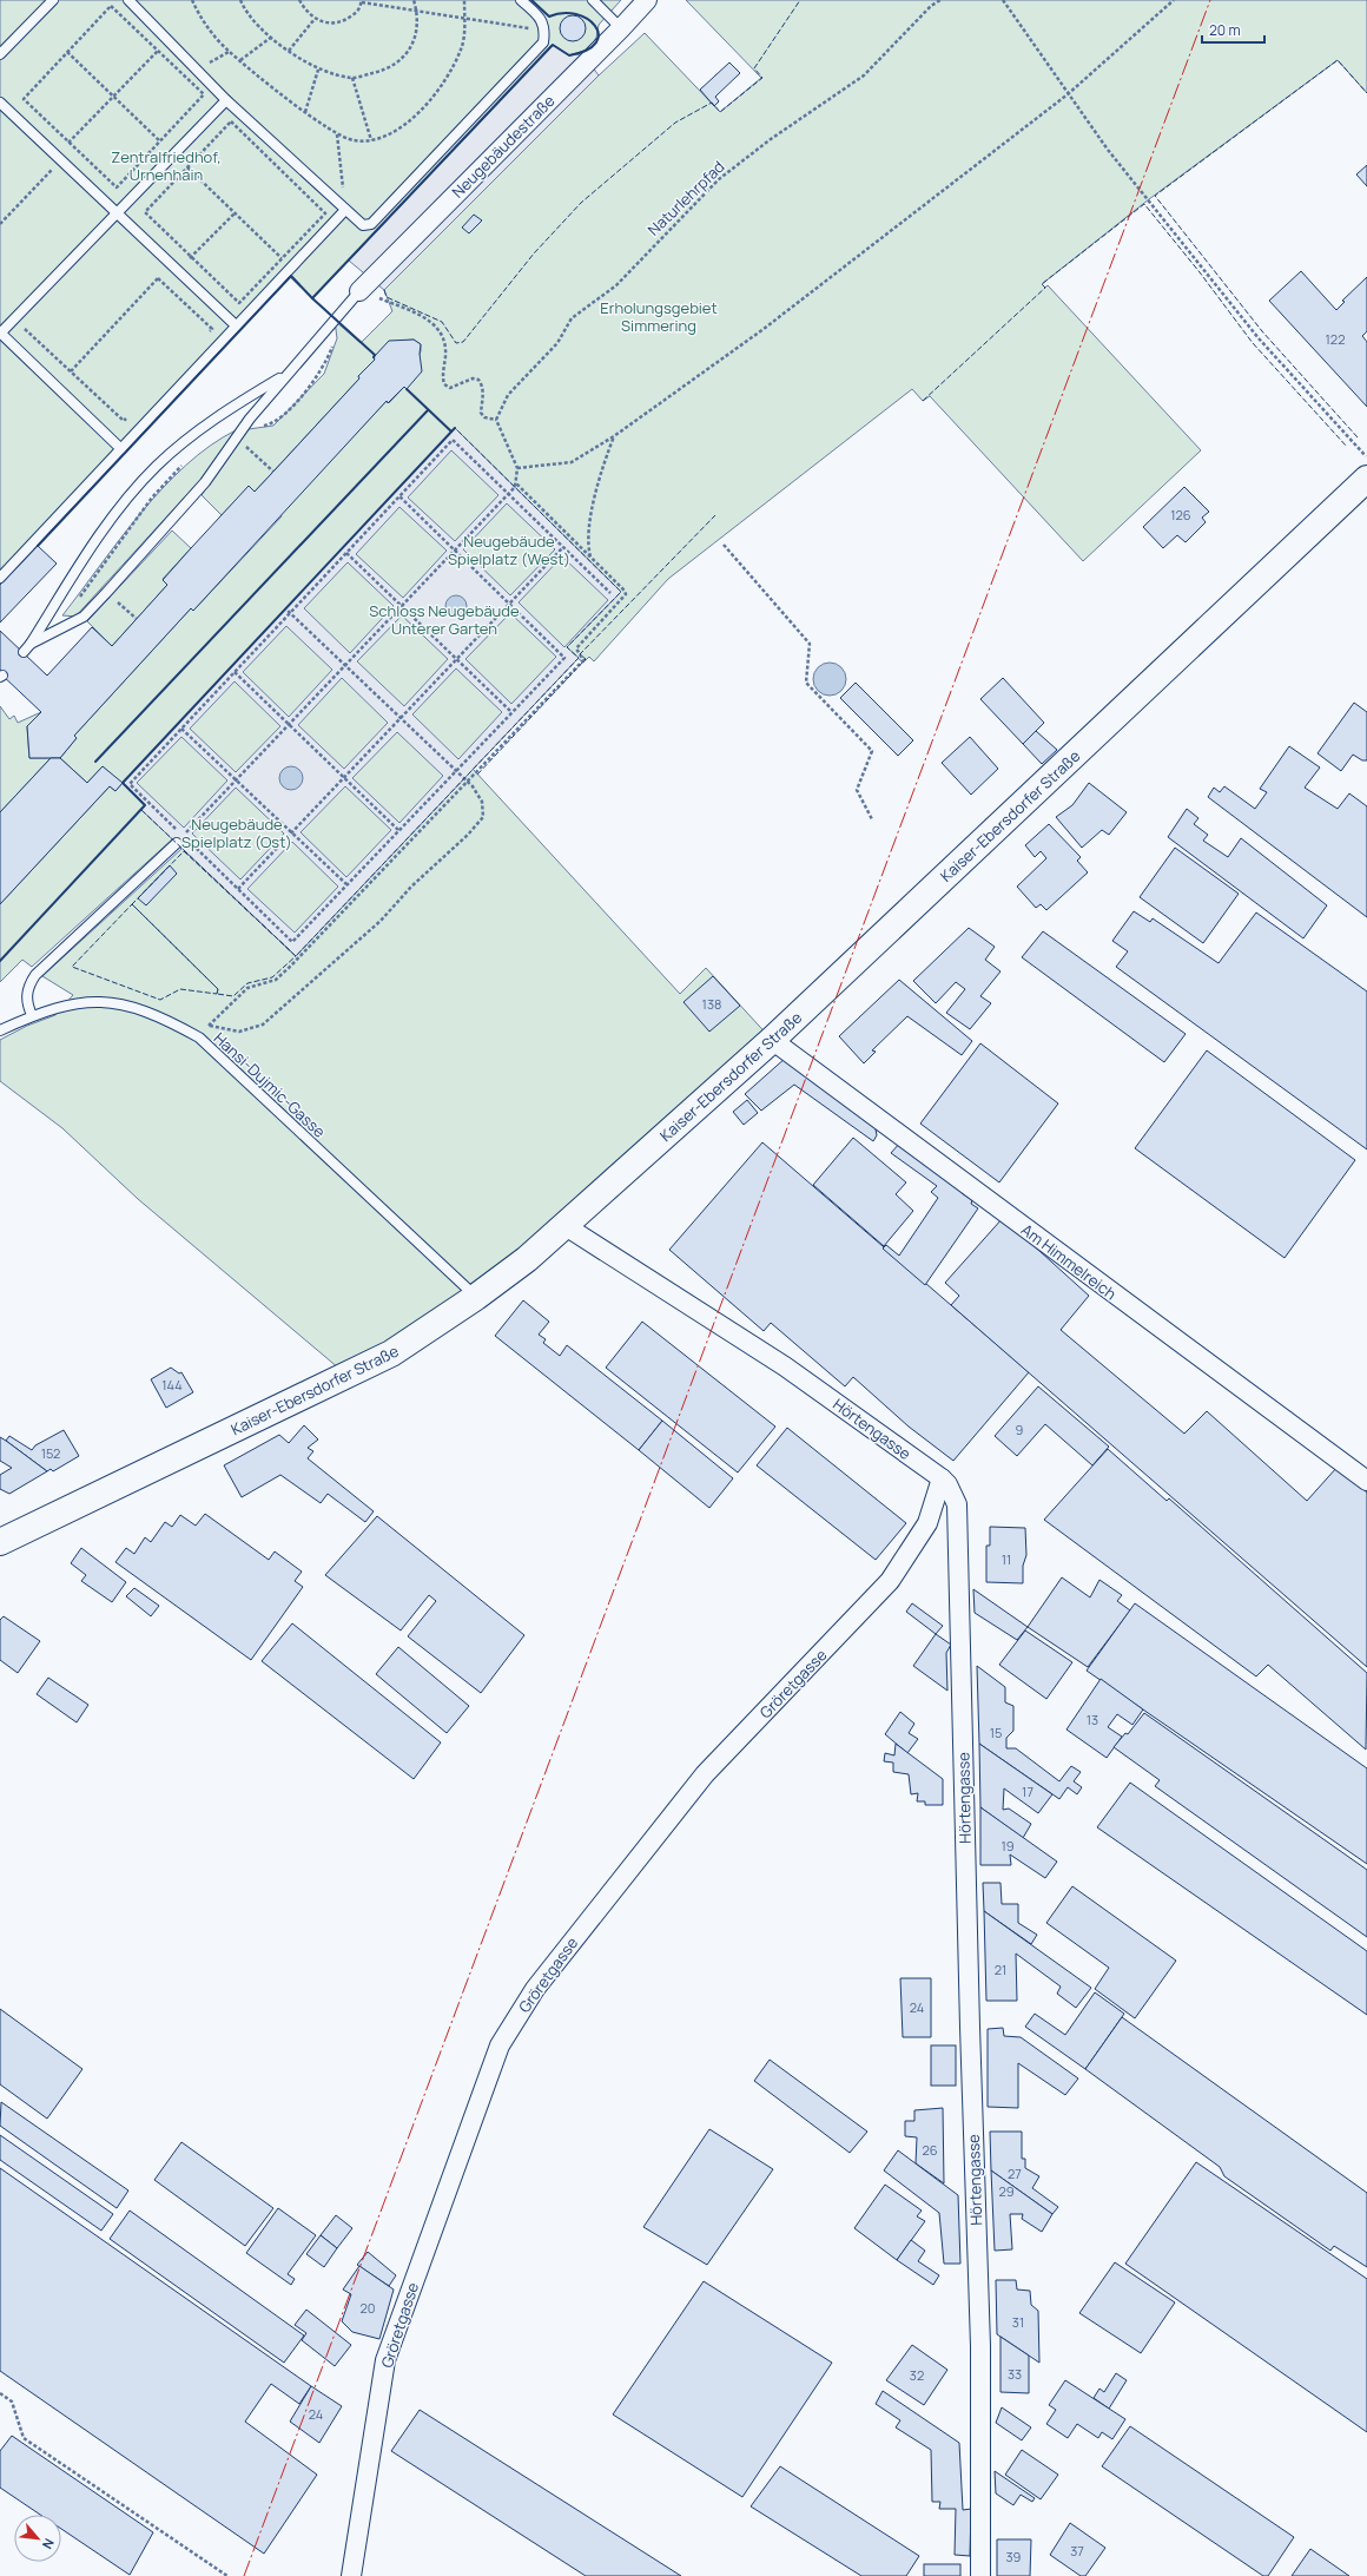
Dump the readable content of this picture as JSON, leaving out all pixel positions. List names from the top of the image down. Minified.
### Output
{"streets":{"main road":["Kaiser-Ebersdorfer Straße"],"street":["Neugebäudestraße","Am Himmelreich","Hörtengasse","Gröretgasse"],"lane":["Hansi-Dujmic-Gasse"],"path":["Naturlehrpfad"]},"crossings":[["Kaiser-Ebersdorfer Straße","Hansi-Dujmic-Gasse"],["Kaiser-Ebersdorfer Straße","Am Himmelreich"],["Kaiser-Ebersdorfer Straße","Hörtengasse"],["Hörtengasse","Gröretgasse"]],"parks":["Zentralfriedhof, Urnenhain","Erholungsgebiet Simmering","Neugebäude Spielplatz (West)","Schloss Neugebäude Unterer Garten","Neugebäude Spielplatz (Ost)"],"house_numbers":["122","126","138","144","9","152","11","13","15","17","19","21","24","26","27","29","20","31","33","32","24","37","39"],"scale_bar":"20 m","north":"bottom right"}
